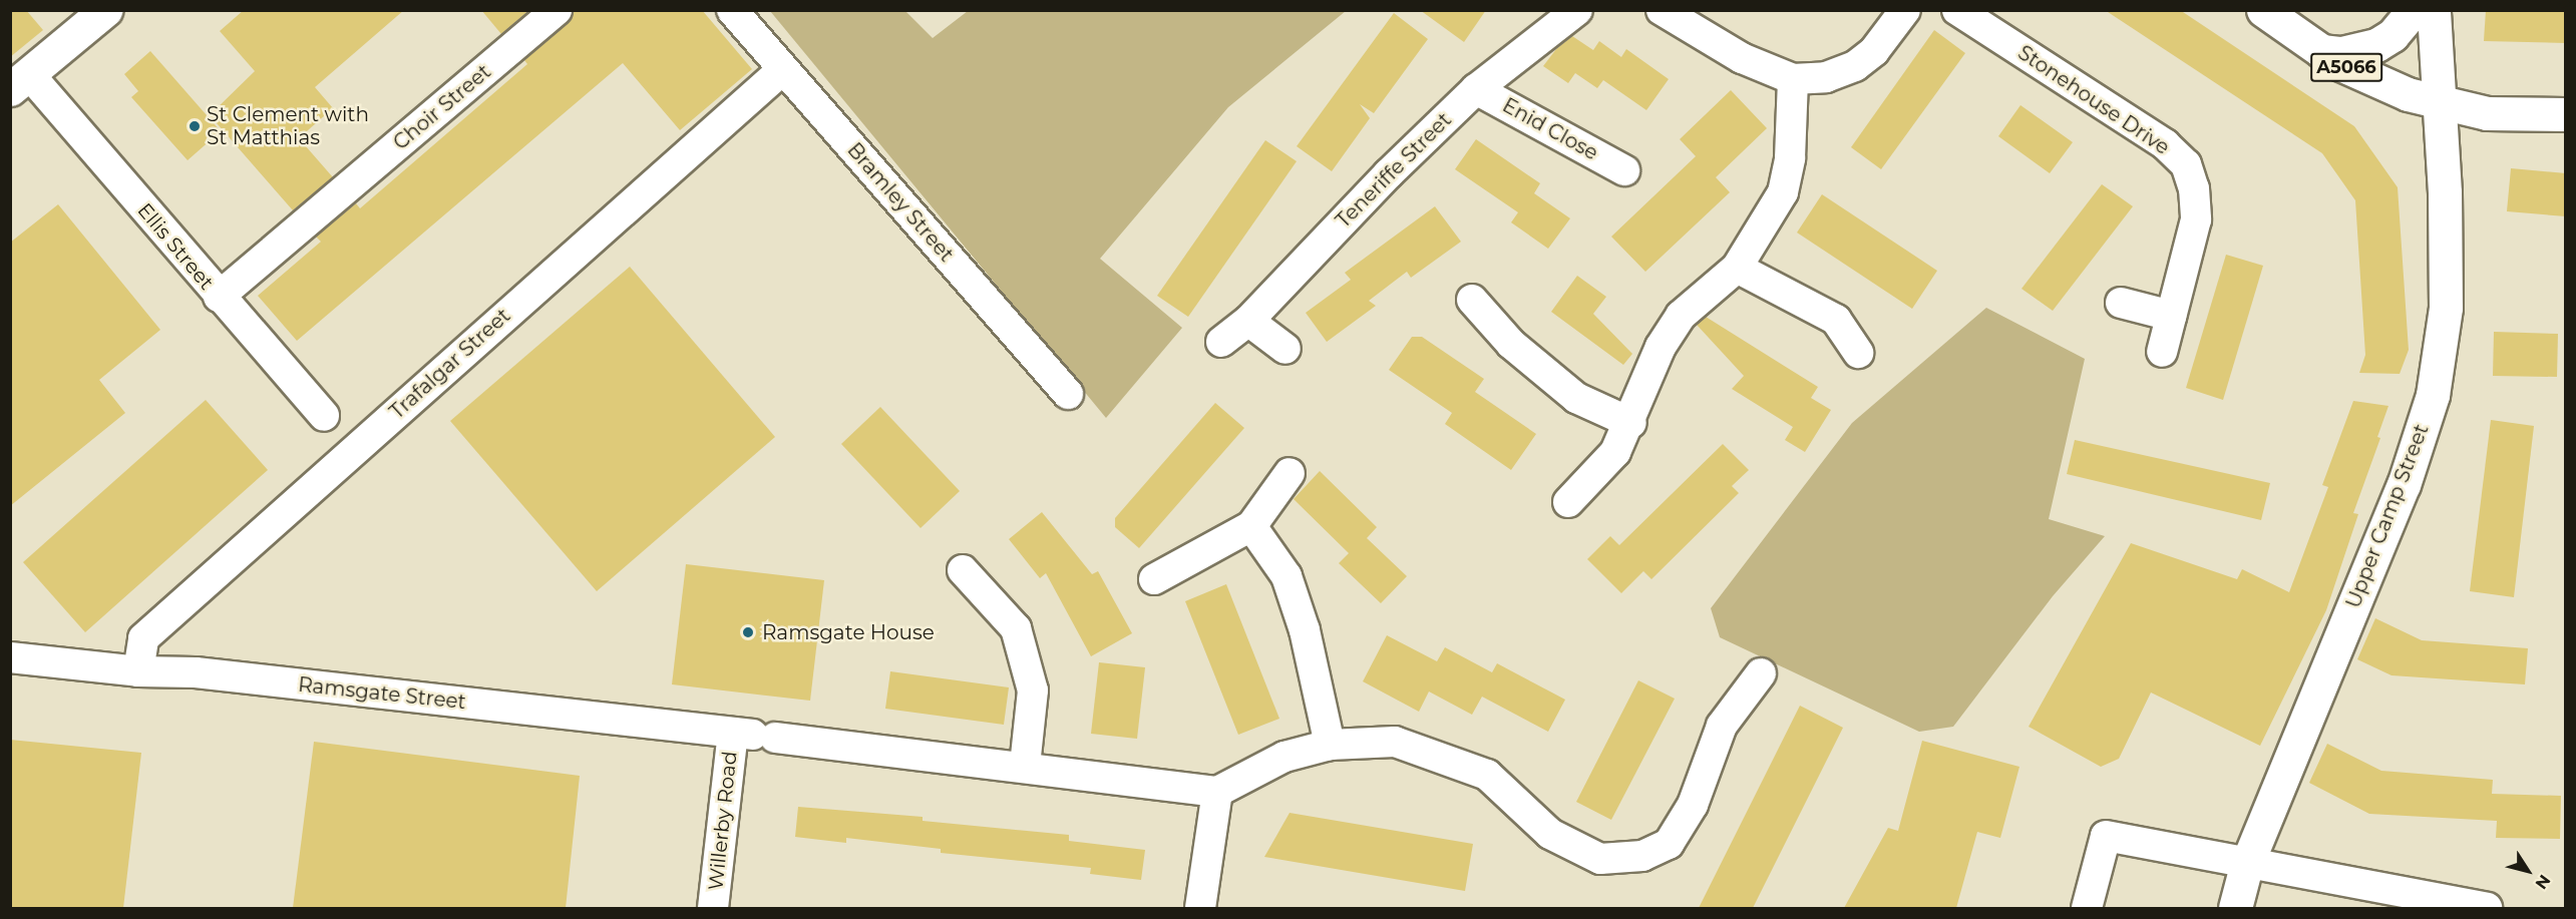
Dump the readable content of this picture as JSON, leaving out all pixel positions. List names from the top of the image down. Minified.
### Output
{"streets":{"main road":["A5066","Upper Camp Street"],"street":["Stonehouse Drive","Choir Street","Enid Close","Teneriffe Street","Bramley Street","Ellis Street","Trafalgar Street","Ramsgate Street","Willerby Road"]},"crossings":[["A5066","Upper Camp Street"],["Choir Street","Ellis Street"],["Enid Close","Teneriffe Street"],["Bramley Street","Trafalgar Street"],["Trafalgar Street","Ramsgate Street"],["Ramsgate Street","Willerby Road"]],"places":["St Clement with St Matthias","Ramsgate House"],"north":"bottom right"}
